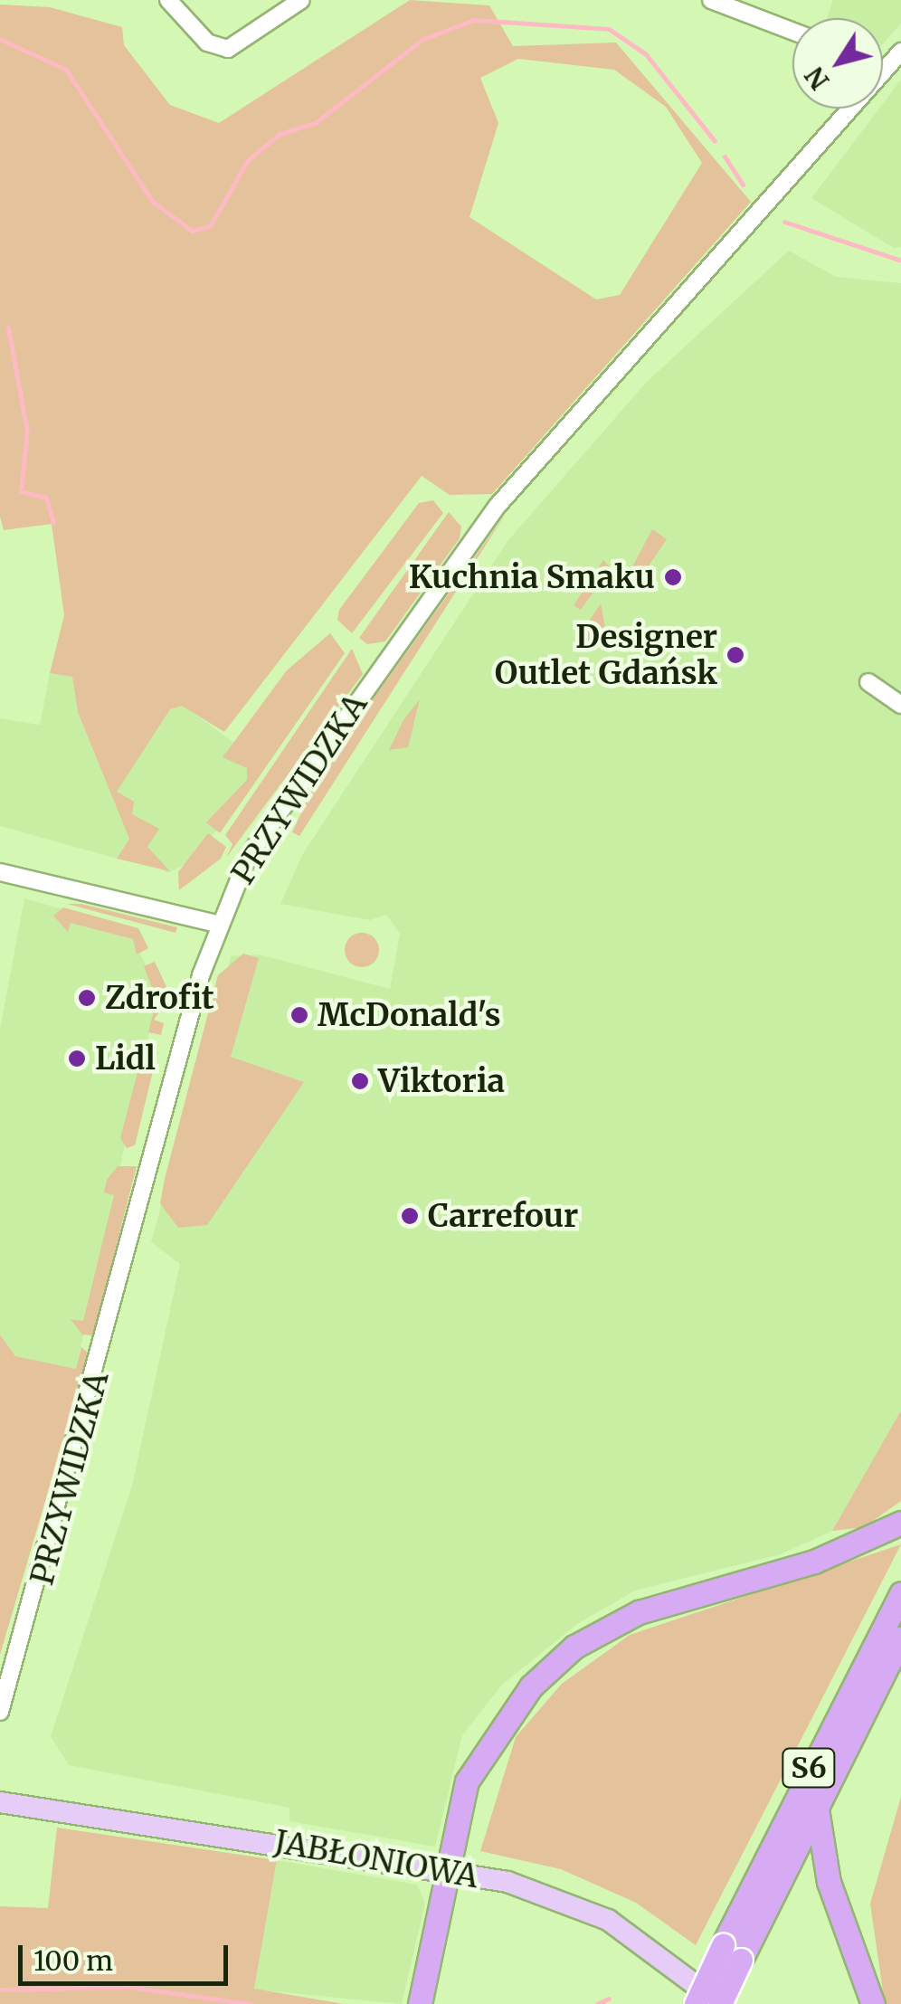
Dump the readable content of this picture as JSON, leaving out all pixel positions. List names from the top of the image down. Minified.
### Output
{"streets":{"highway":["S6"],"main road":["JABŁONIOWA"],"street":["PRZYWIDZKA"]},"crossings":[["S6","JABŁONIOWA"]],"places":["Kuchnia Smaku","Designer Outlet Gdańsk","Zdrofit","McDonald's","Lidl","Viktoria","Carrefour"],"scale_bar":"100 m","north":"bottom left"}
